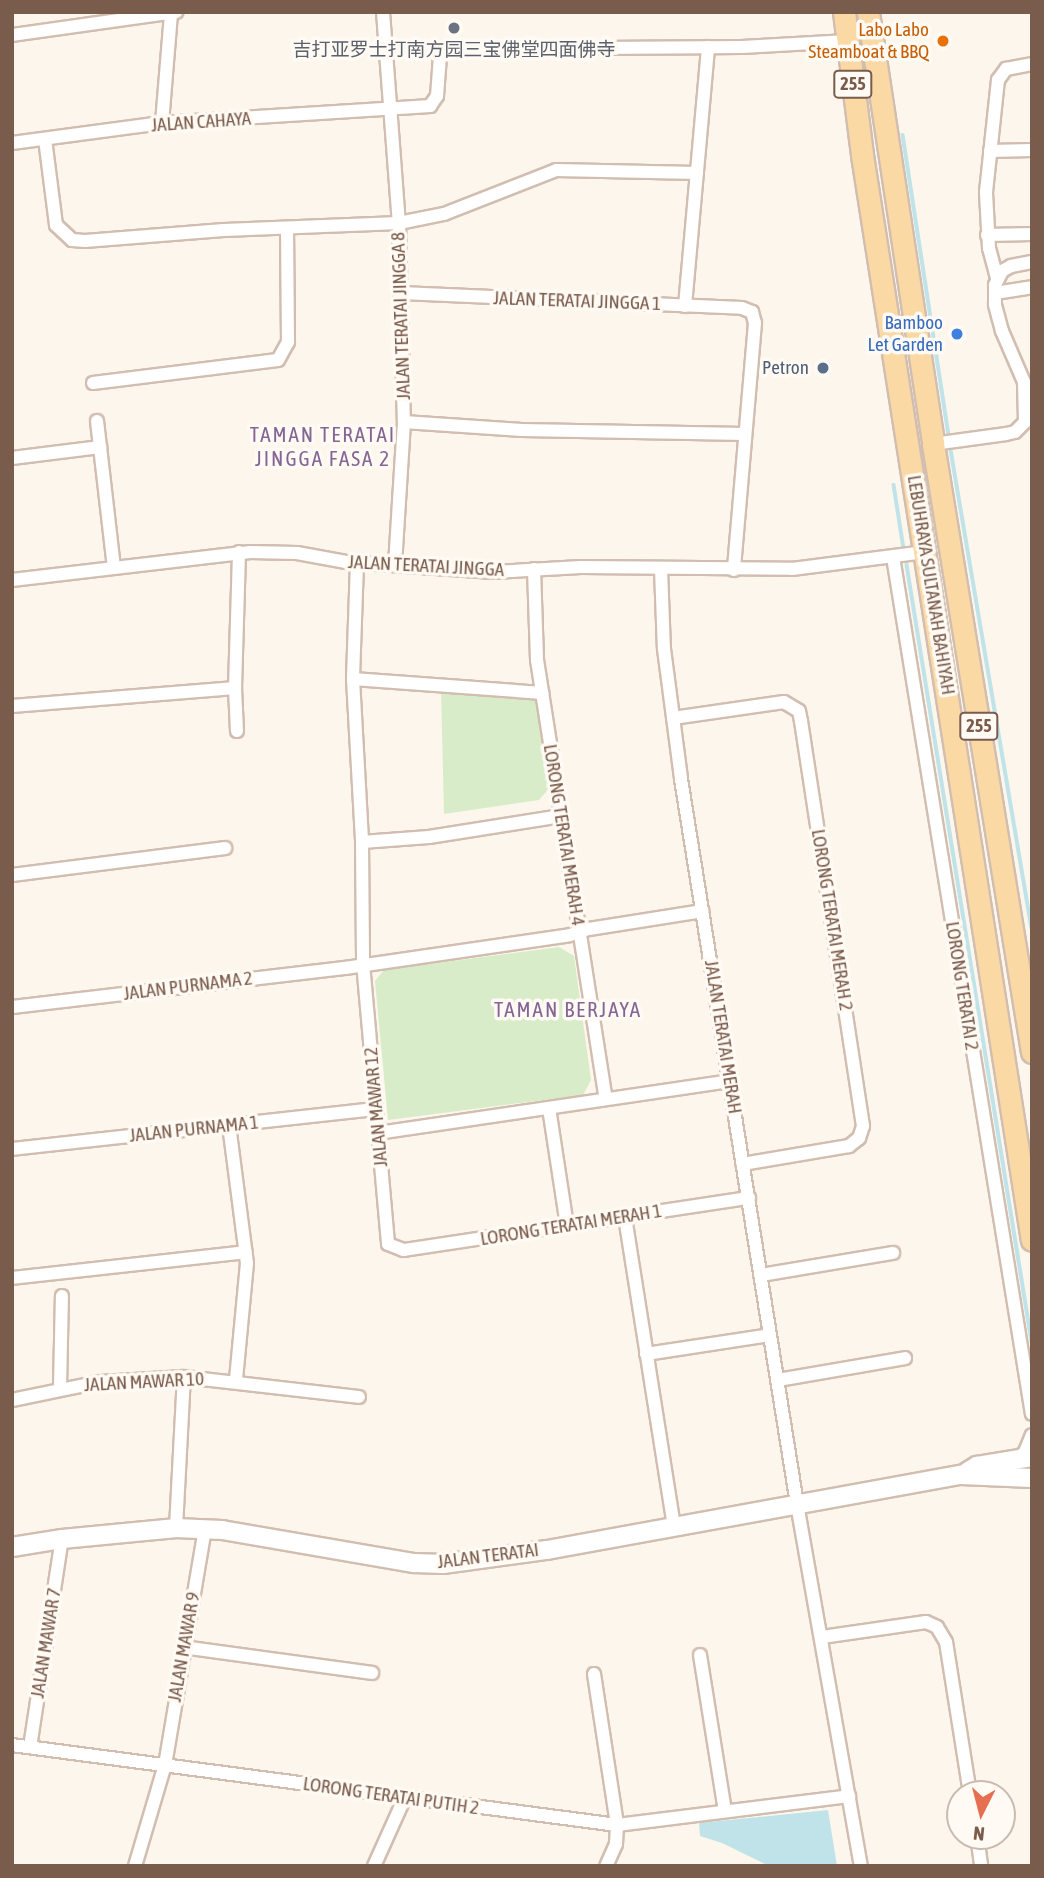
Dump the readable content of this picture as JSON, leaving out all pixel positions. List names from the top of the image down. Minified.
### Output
{"streets":{"main road":["255","LEBUHRAYA SULTANAH BAHIYAH"],"street":["JALAN CAHAYA","JALAN TERATAI JINGGA 1","JALAN TERATAI JINGGA 8","JALAN TERATAI JINGGA","LORONG TERATAI MERAH 4","LORONG TERATAI MERAH 2","JALAN PURNAMA 2","LORONG TERATAI 2","JALAN TERATAI MERAH","JALAN MAWAR 12","JALAN PURNAMA 1","LORONG TERATAI MERAH 1","JALAN MAWAR 10","JALAN TERATAI","JALAN MAWAR 7","JALAN MAWAR 9","LORONG TERATAI PUTIH 2"]},"crossings":[["JALAN CAHAYA","JALAN TERATAI JINGGA 8"],["JALAN TERATAI JINGGA 1","JALAN TERATAI JINGGA 8"],["JALAN TERATAI JINGGA 8","JALAN TERATAI JINGGA"],["JALAN TERATAI JINGGA","LEBUHRAYA SULTANAH BAHIYAH"],["JALAN TERATAI JINGGA","LORONG TERATAI MERAH 4"],["JALAN TERATAI JINGGA","LORONG TERATAI 2"],["JALAN TERATAI JINGGA","JALAN TERATAI MERAH"],["JALAN TERATAI JINGGA","JALAN MAWAR 12"],["LORONG TERATAI MERAH 4","JALAN PURNAMA 2"],["LORONG TERATAI MERAH 2","JALAN TERATAI MERAH"],["JALAN PURNAMA 2","JALAN TERATAI MERAH"],["JALAN PURNAMA 2","JALAN MAWAR 12"],["JALAN TERATAI MERAH","LORONG TERATAI MERAH 1"],["JALAN TERATAI MERAH","JALAN TERATAI"],["JALAN TERATAI MERAH","LORONG TERATAI PUTIH 2"],["JALAN MAWAR 12","JALAN PURNAMA 1"],["JALAN MAWAR 12","LORONG TERATAI MERAH 1"],["JALAN TERATAI","JALAN MAWAR 7"],["JALAN TERATAI","JALAN MAWAR 9"],["JALAN MAWAR 7","LORONG TERATAI PUTIH 2"],["JALAN MAWAR 9","LORONG TERATAI PUTIH 2"]],"districts":["TAMAN TERATAI JINGGA FASA 2","TAMAN BERJAYA"],"places":["吉打亚罗士打南方园三宝佛堂四面佛寺","Labo Labo Steamboat & BBQ","Bamboo Let Garden","Petron"],"north":"bottom"}
